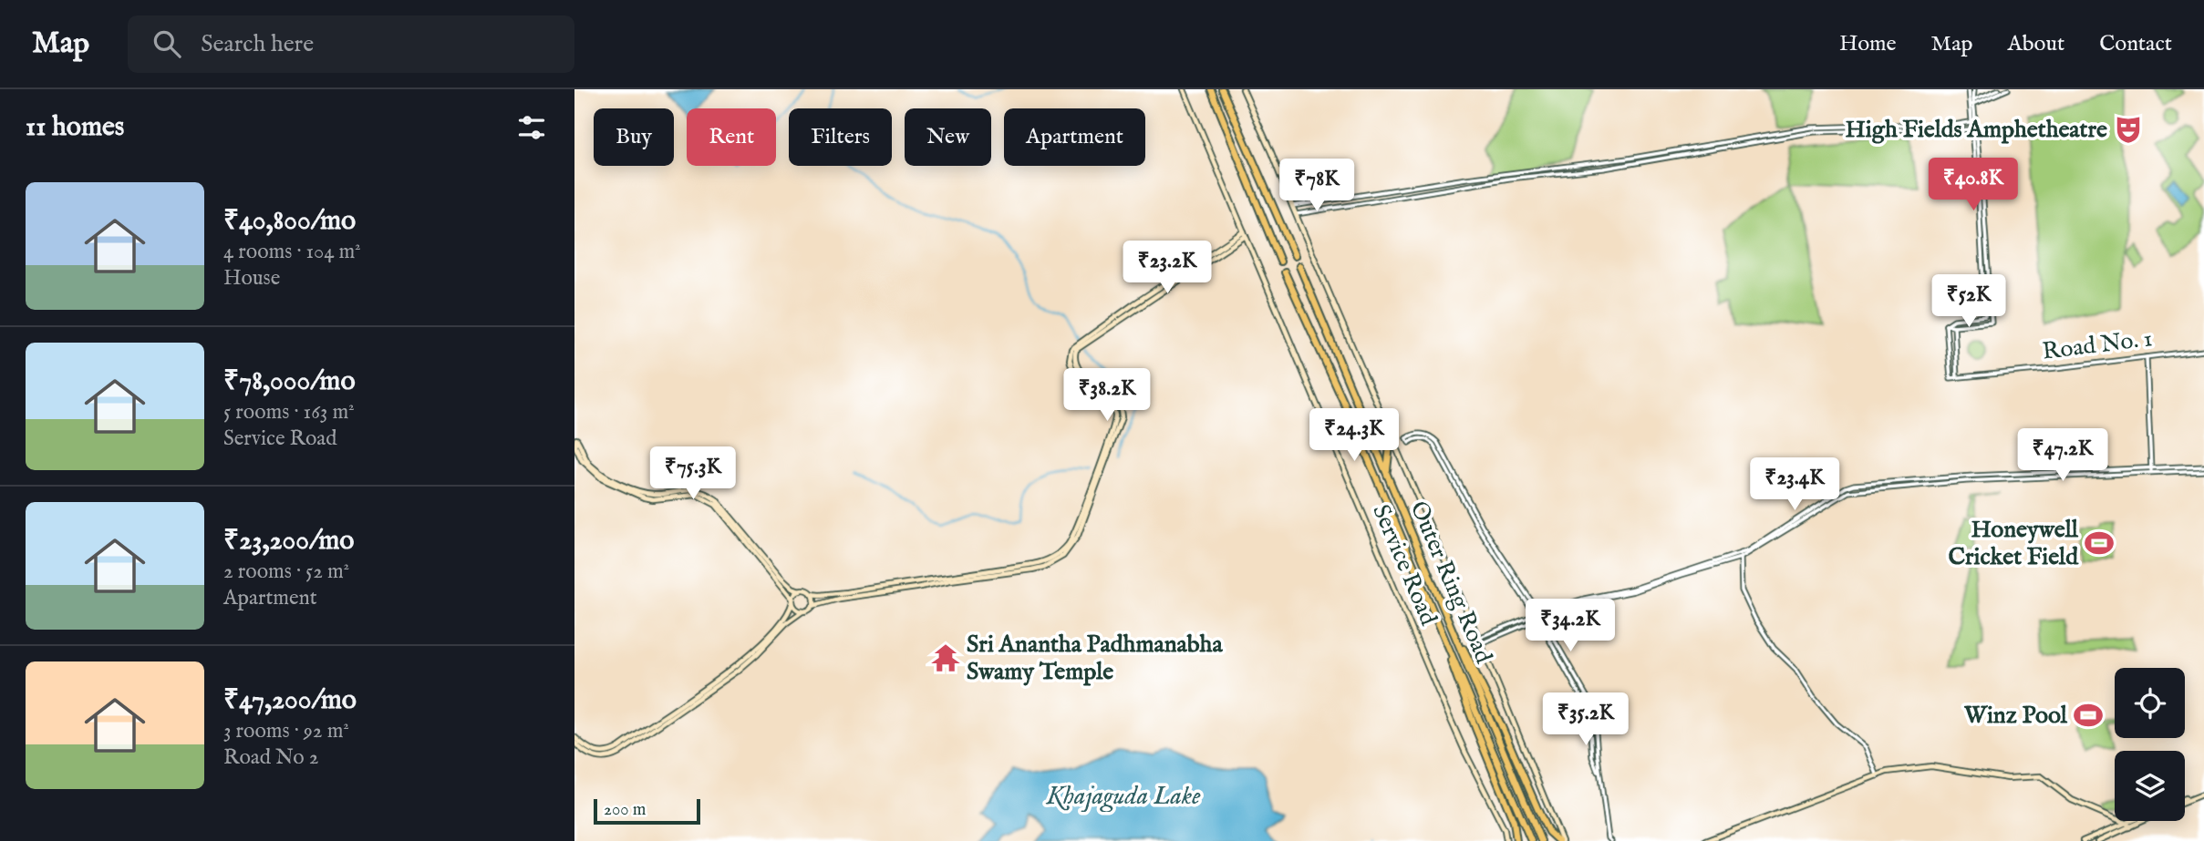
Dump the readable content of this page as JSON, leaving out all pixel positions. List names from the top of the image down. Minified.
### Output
{"streets":{"highway":["Outer Ring Road"],"main road":["Service Road"],"street":["Road No. 1"]},"water":["Khajaguda Lake"],"places":{"theatre":["High Fields Amphetheatre"],"sports":["Honeywell Cricket Field","Winz Pool"],"temple":["Sri Anantha Padhmanabha Swamy Temple"]},"scale_bar":"200 m","page":{"header":"Map","search":"Search here","nav":["Home","Map","About","Contact"],"heading":"11 homes","chip":["Buy","Rent","Filters","New","Apartment"],"price":["₹40.8K","₹78K","₹23.2K","₹52K","₹38.2K","₹24.3K","₹47.2K","₹75.3K","₹23.4K","₹34.2K","₹35.2K"],"list":[{"name":"₹40,800/mo","note":"4 rooms · 104 m² · House"},{"name":"₹78,000/mo","note":"5 rooms · 163 m² · Service Road"},{"name":"₹23,200/mo","note":"2 rooms · 52 m² · Apartment"},{"name":"₹47,200/mo","note":"3 rooms · 92 m² · Road No 2"}],"scale":"200 m"}}
